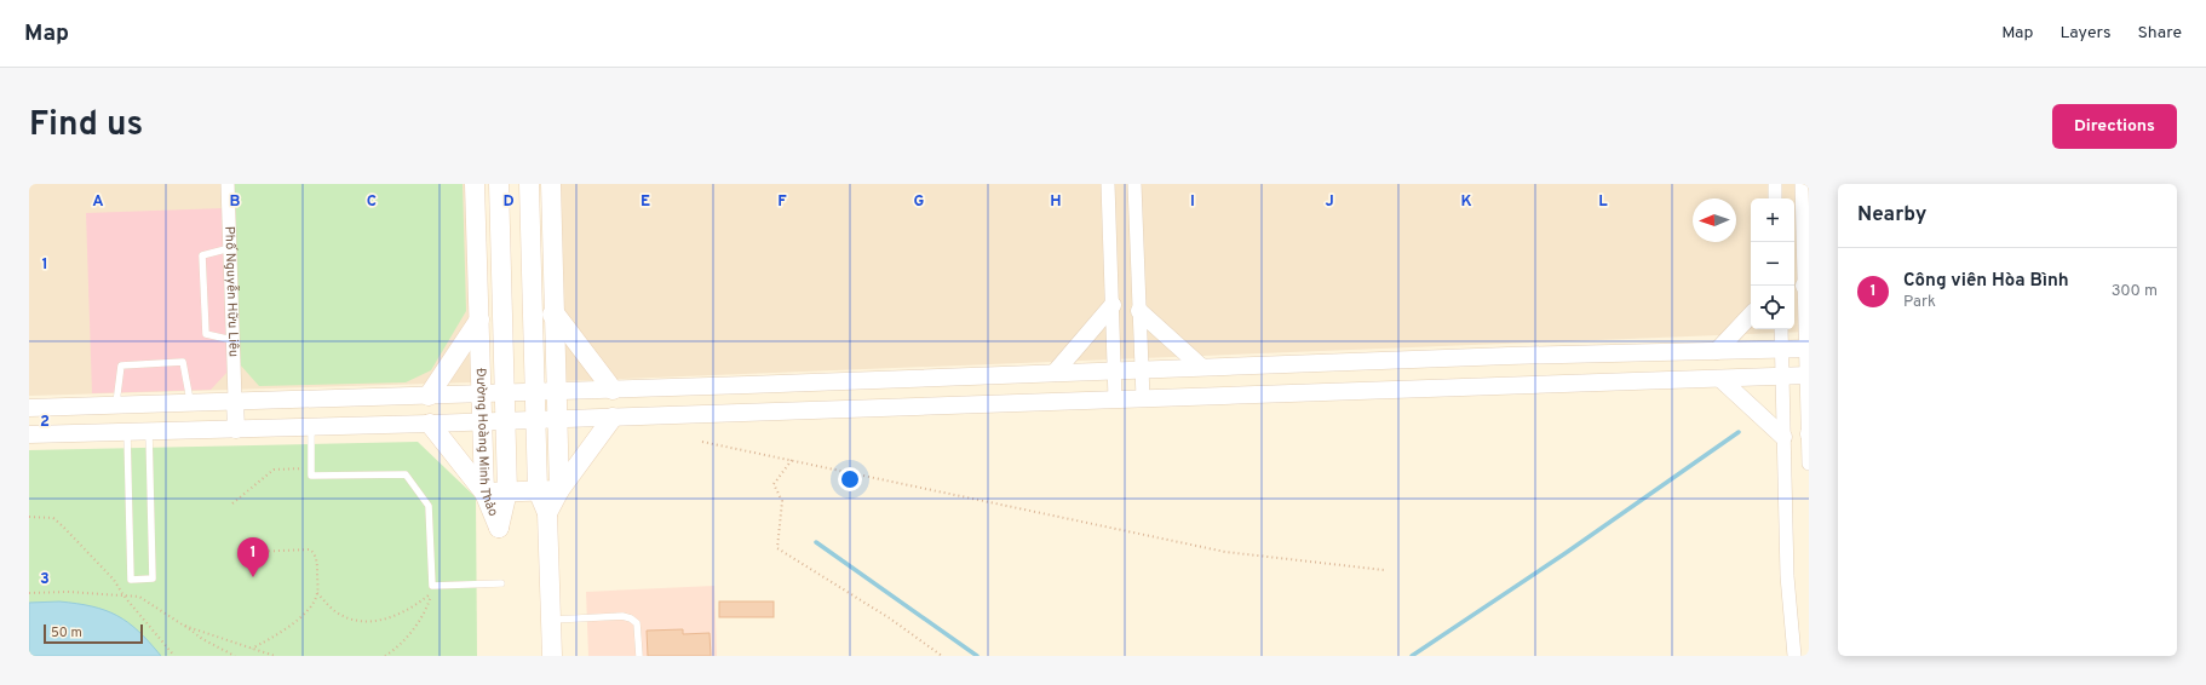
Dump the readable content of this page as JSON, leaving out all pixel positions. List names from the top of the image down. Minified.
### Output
{"streets":{"main road":["Đường Hoàng Minh Thảo"],"street":["Phố Nguyễn Hữu Liêu"]},"scale_bar":"50 m","north":"left","page":{"header":"Map","nav":["Map","Layers","Share"],"title":"Find us","buttons":"Directions","heading":"Nearby","map_buttons":["+","−"],"list":[{"mark":"1","name":"Công viên Hòa Bình","note":"Park","value":"300 m"}],"pins":"1","scale":"50 m"},"grid":{"columns":["A","B","C","D","E","F","G","H","I","J","K","L"],"rows":["1","2","3"]}}
